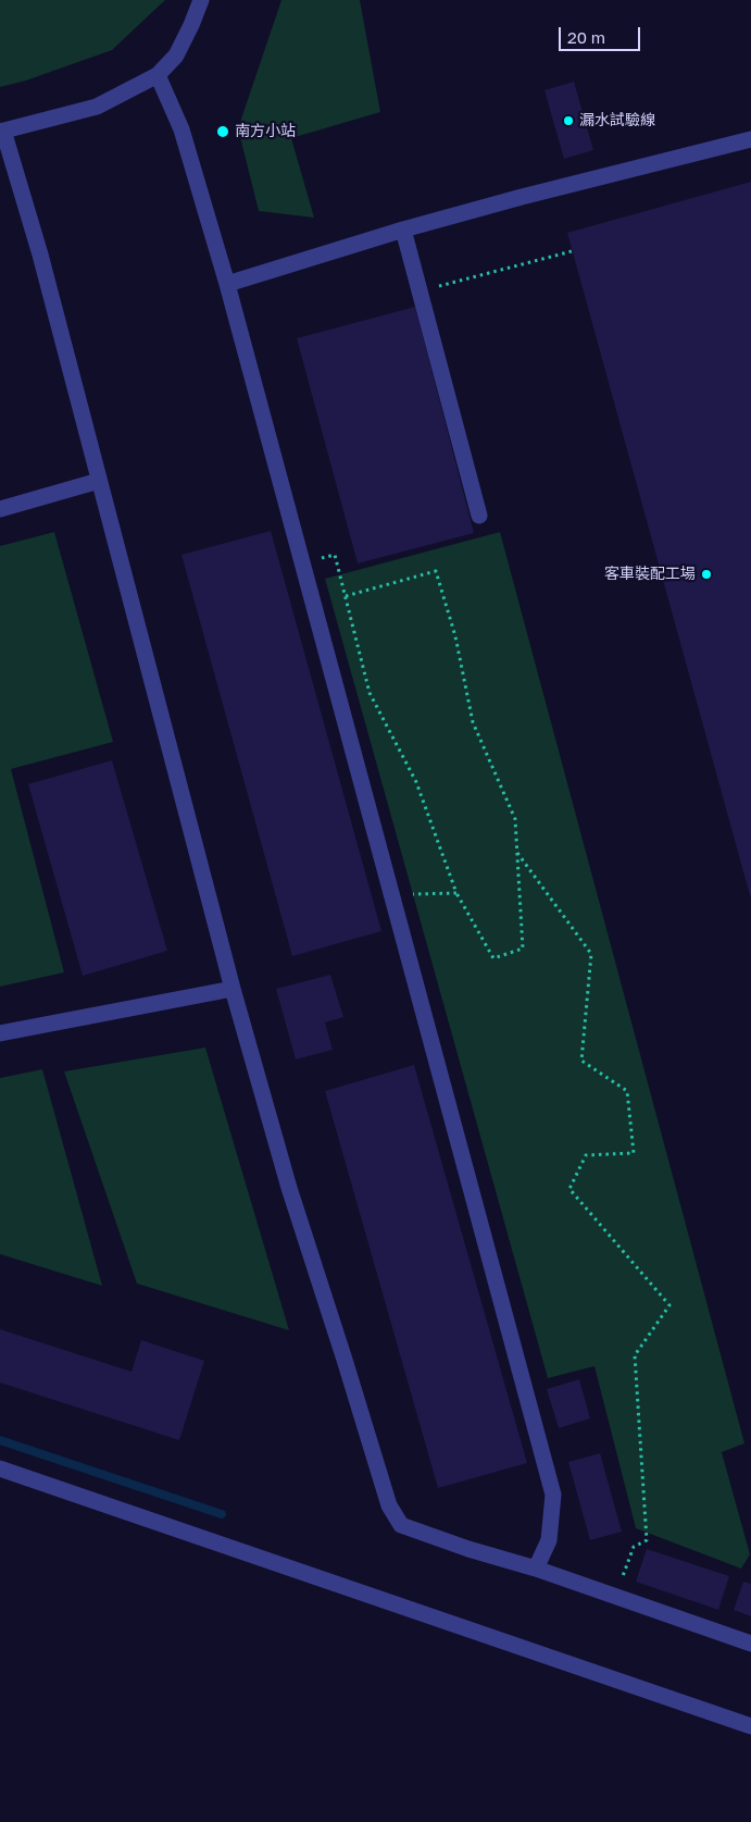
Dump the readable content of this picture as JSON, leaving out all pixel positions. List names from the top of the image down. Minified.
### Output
{"places":["漏水試驗線","南方小站","客車裝配工場"],"scale_bar":"20 m"}
